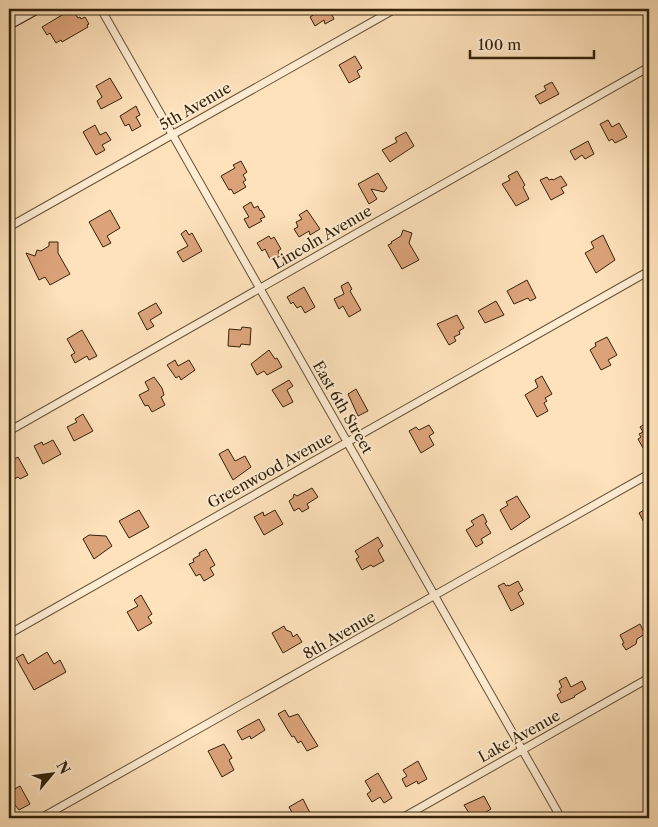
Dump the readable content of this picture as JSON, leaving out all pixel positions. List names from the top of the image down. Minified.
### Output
{"streets":{"street":["5th Avenue","Lincoln Avenue","East 6th Street","Greenwood Avenue","8th Avenue","Lake Avenue"]},"crossings":[["5th Avenue","East 6th Street"],["Lincoln Avenue","East 6th Street"],["East 6th Street","Greenwood Avenue"],["East 6th Street","8th Avenue"],["East 6th Street","Lake Avenue"]],"scale_bar":"100 m","north":"top right"}
